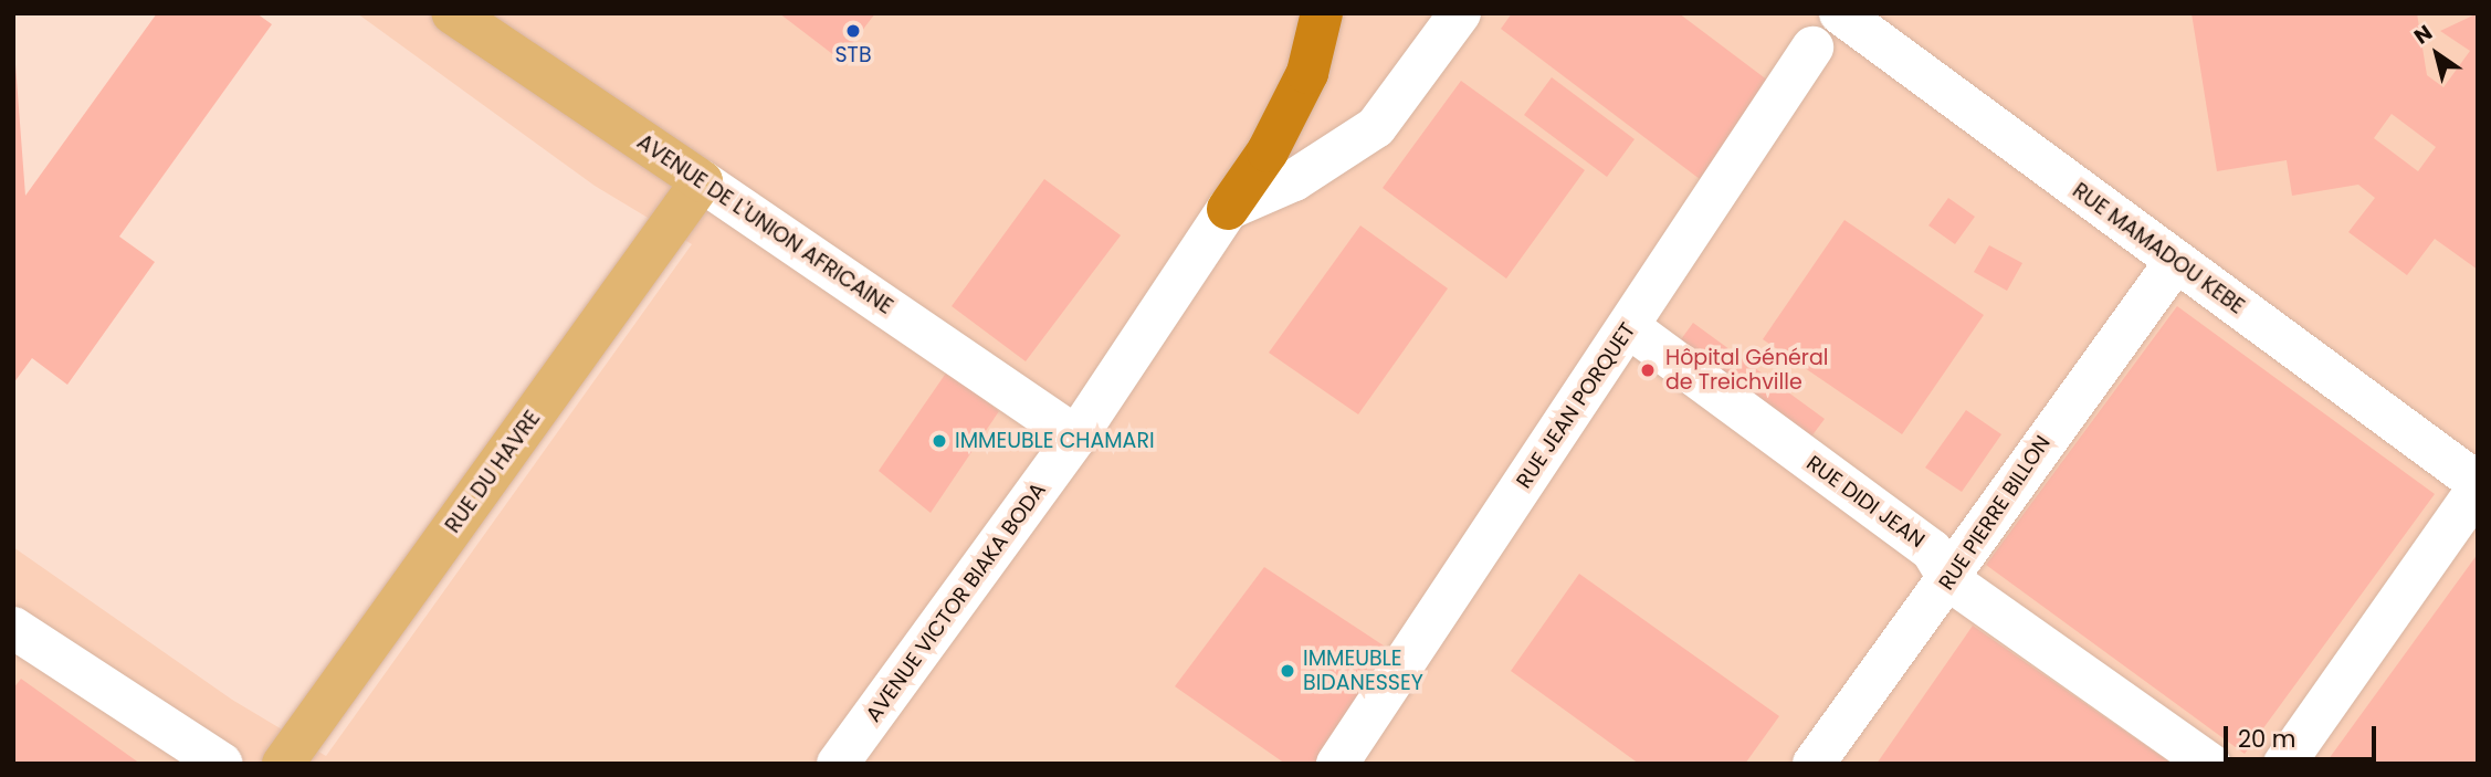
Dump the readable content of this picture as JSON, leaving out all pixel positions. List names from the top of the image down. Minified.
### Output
{"streets":{"main road":["AVENUE DE L'UNION AFRICAINE","RUE DU HAVRE"],"street":["RUE MAMADOU KEBE","RUE JEAN PORQUET","RUE DIDI JEAN","RUE PIERRE BILLON","AVENUE VICTOR BIAKA BODA"]},"crossings":[["AVENUE DE L'UNION AFRICAINE","RUE DU HAVRE"],["AVENUE DE L'UNION AFRICAINE","AVENUE VICTOR BIAKA BODA"],["RUE MAMADOU KEBE","RUE PIERRE BILLON"],["RUE JEAN PORQUET","RUE DIDI JEAN"],["RUE DIDI JEAN","RUE PIERRE BILLON"]],"places":["STB","Hôpital Général de Treichville","IMMEUBLE CHAMARI","IMMEUBLE BIDANESSEY"],"scale_bar":"20 m","north":"top left"}
